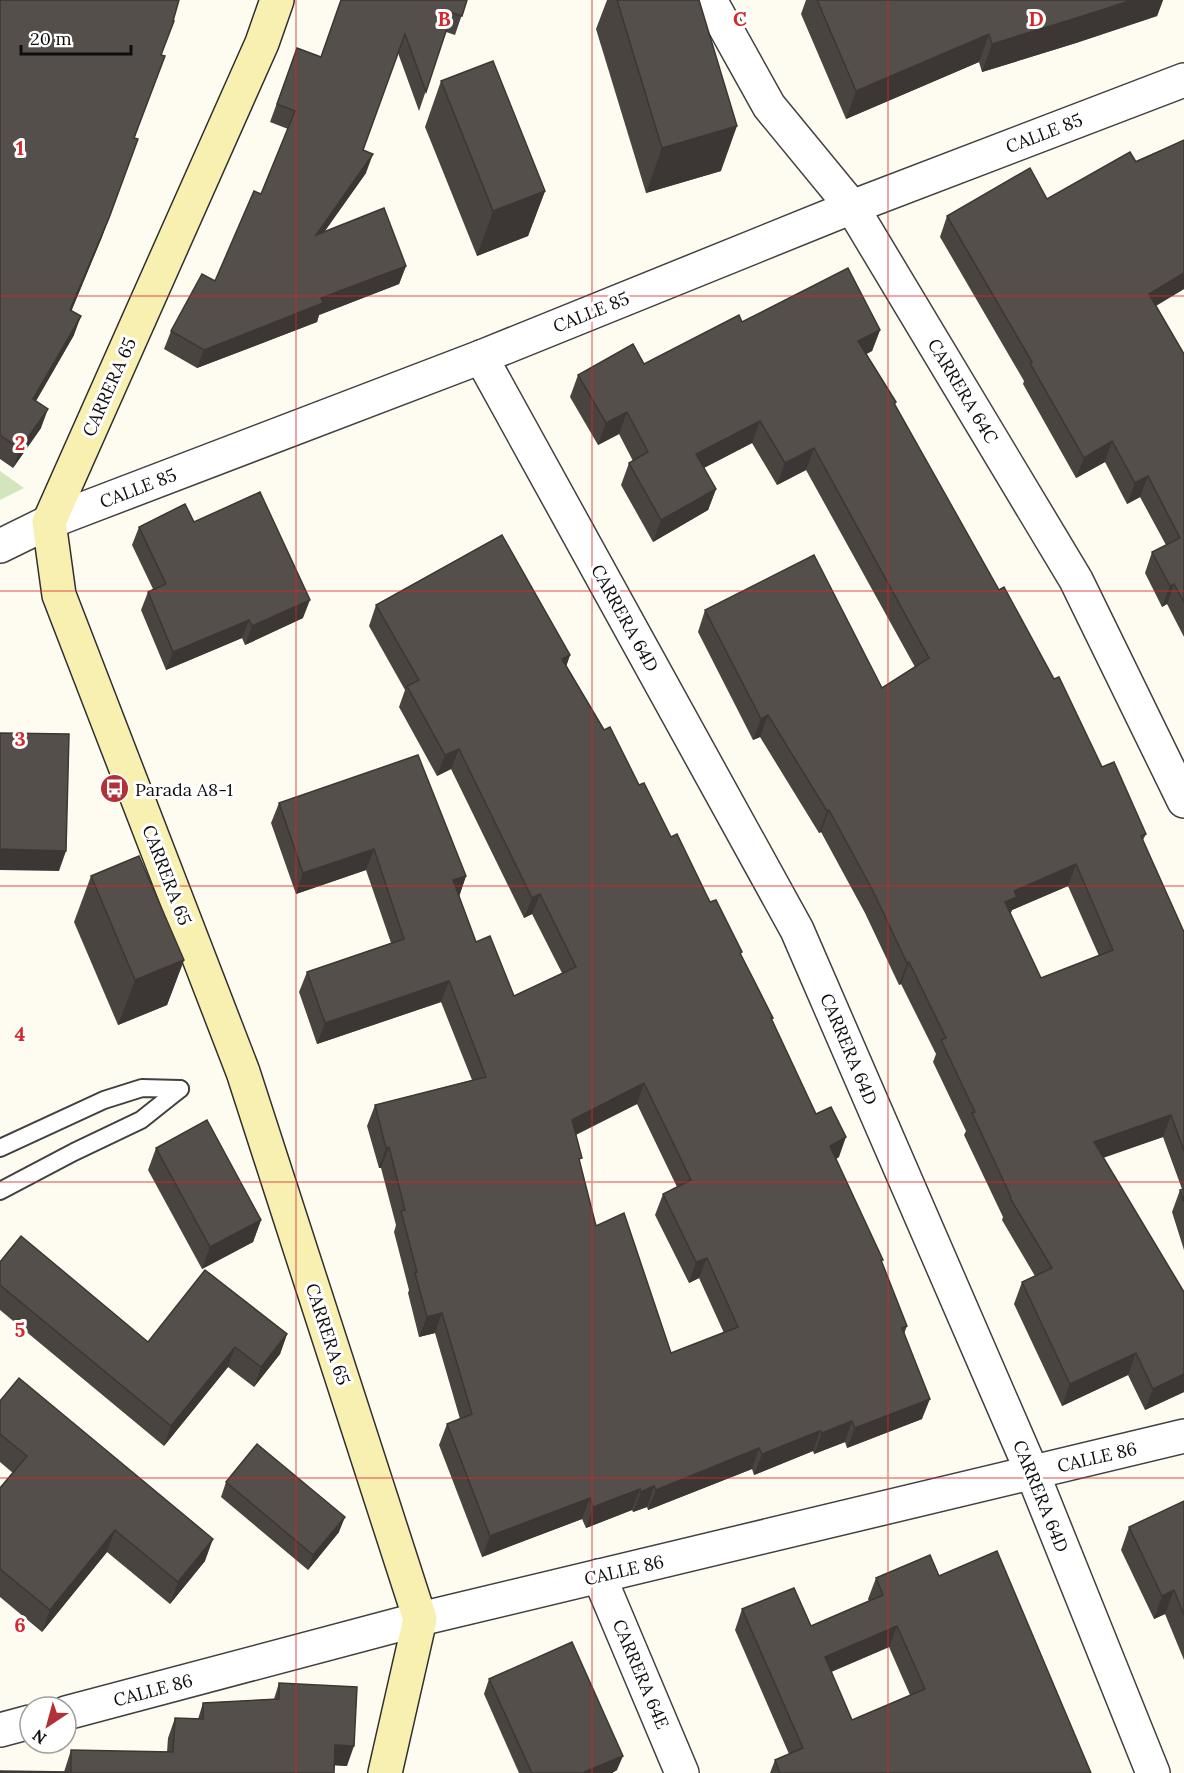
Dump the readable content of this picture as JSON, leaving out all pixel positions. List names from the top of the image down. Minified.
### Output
{"streets":{"street":["CALLE 85","CARRERA 65","CARRERA 64C","CARRERA 64D","CALLE 86","CARRERA 64E"]},"crossings":[["CALLE 85","CARRERA 65"],["CALLE 85","CARRERA 64C"],["CALLE 85","CARRERA 64D"],["CARRERA 65","CALLE 86"],["CARRERA 64D","CALLE 86"],["CALLE 86","CARRERA 64E"]],"places":{"bus stop":["Parada A8-1"]},"scale_bar":"20 m","north":"bottom left","grid":{"columns":["B","C","D"],"rows":["1","2","3","4","5","6"]}}
